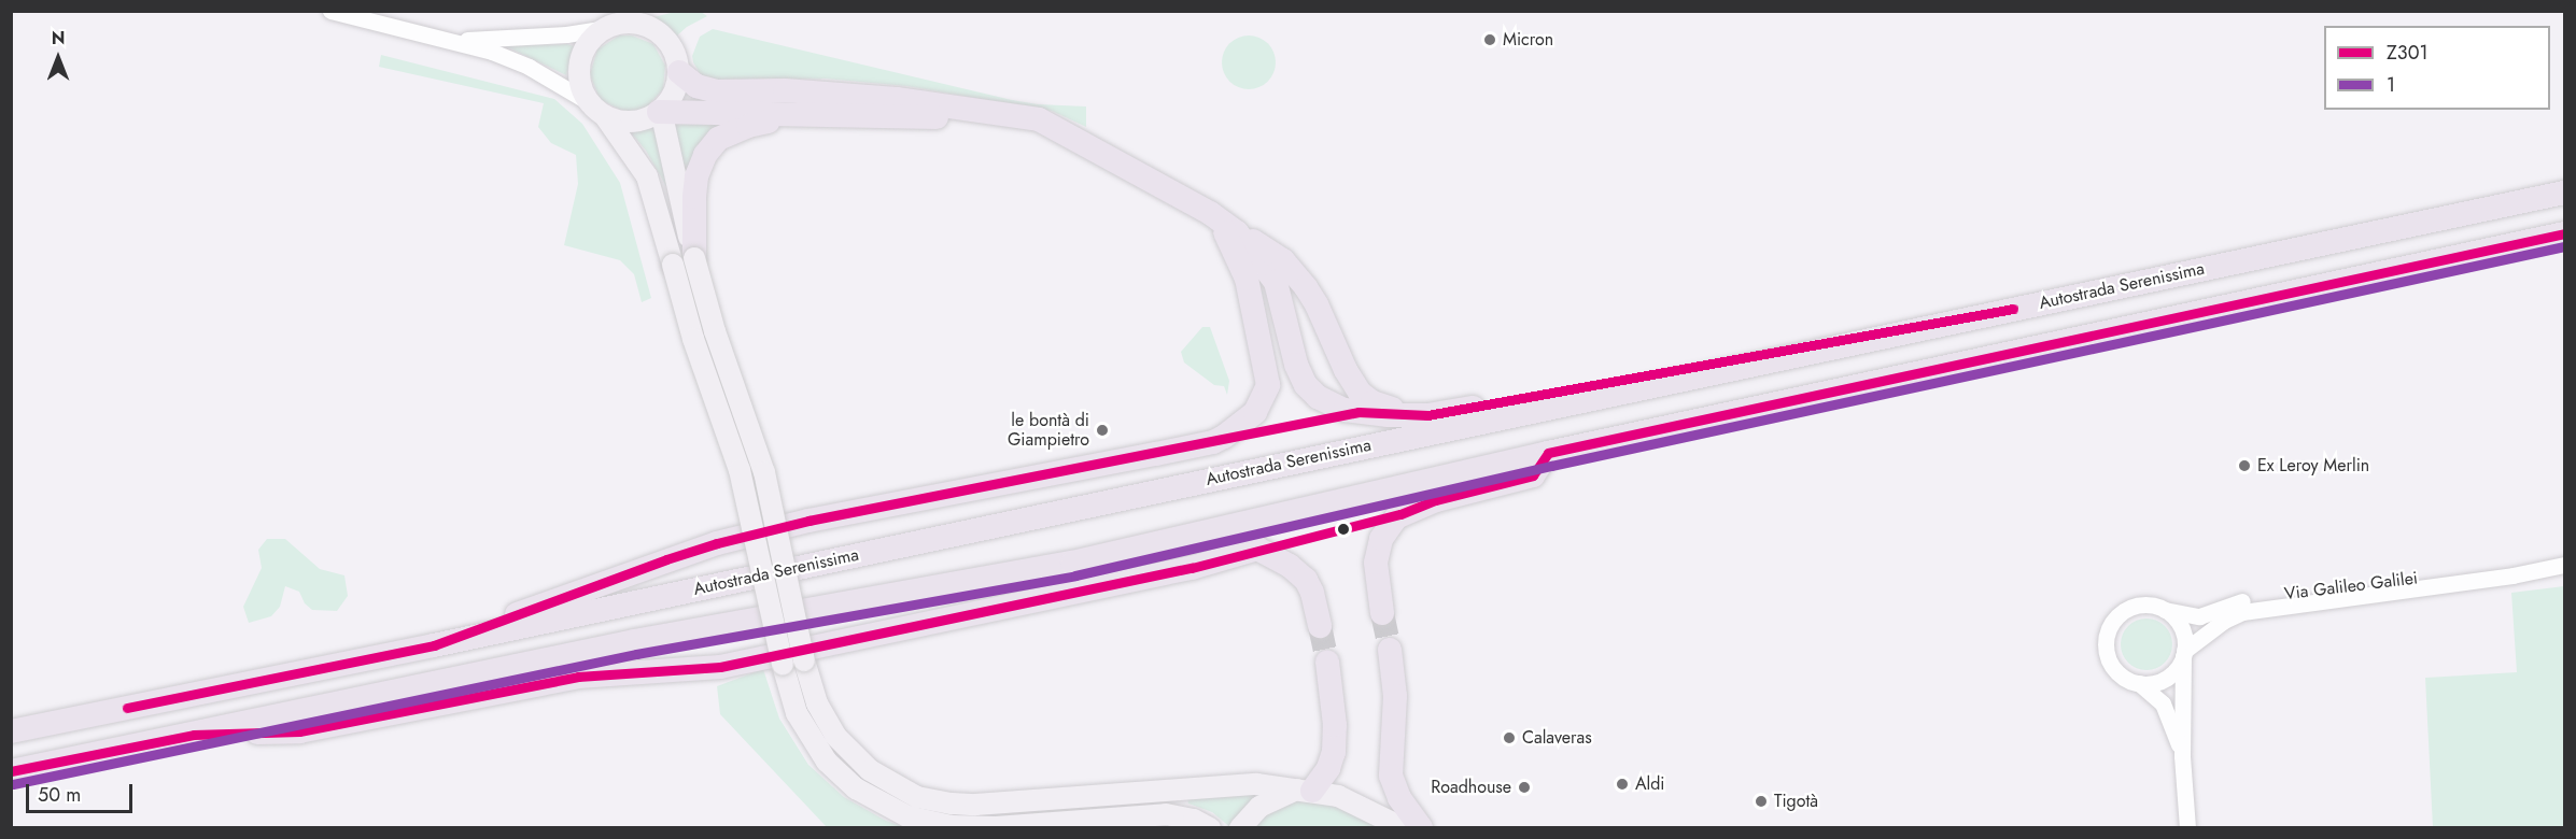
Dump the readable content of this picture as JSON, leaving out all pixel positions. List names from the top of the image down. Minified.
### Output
{"streets":{"highway":["Autostrada Serenissima"],"street":["Via Galileo Galilei"]},"places":["Micron","le bontà di Giampietro","Ex Leroy Merlin","Calaveras","Aldi","Roadhouse","Tigotà"],"lines":["transit line Z301","transit line 1"],"legend":["Z301","1"],"scale_bar":"50 m","north":"top"}
